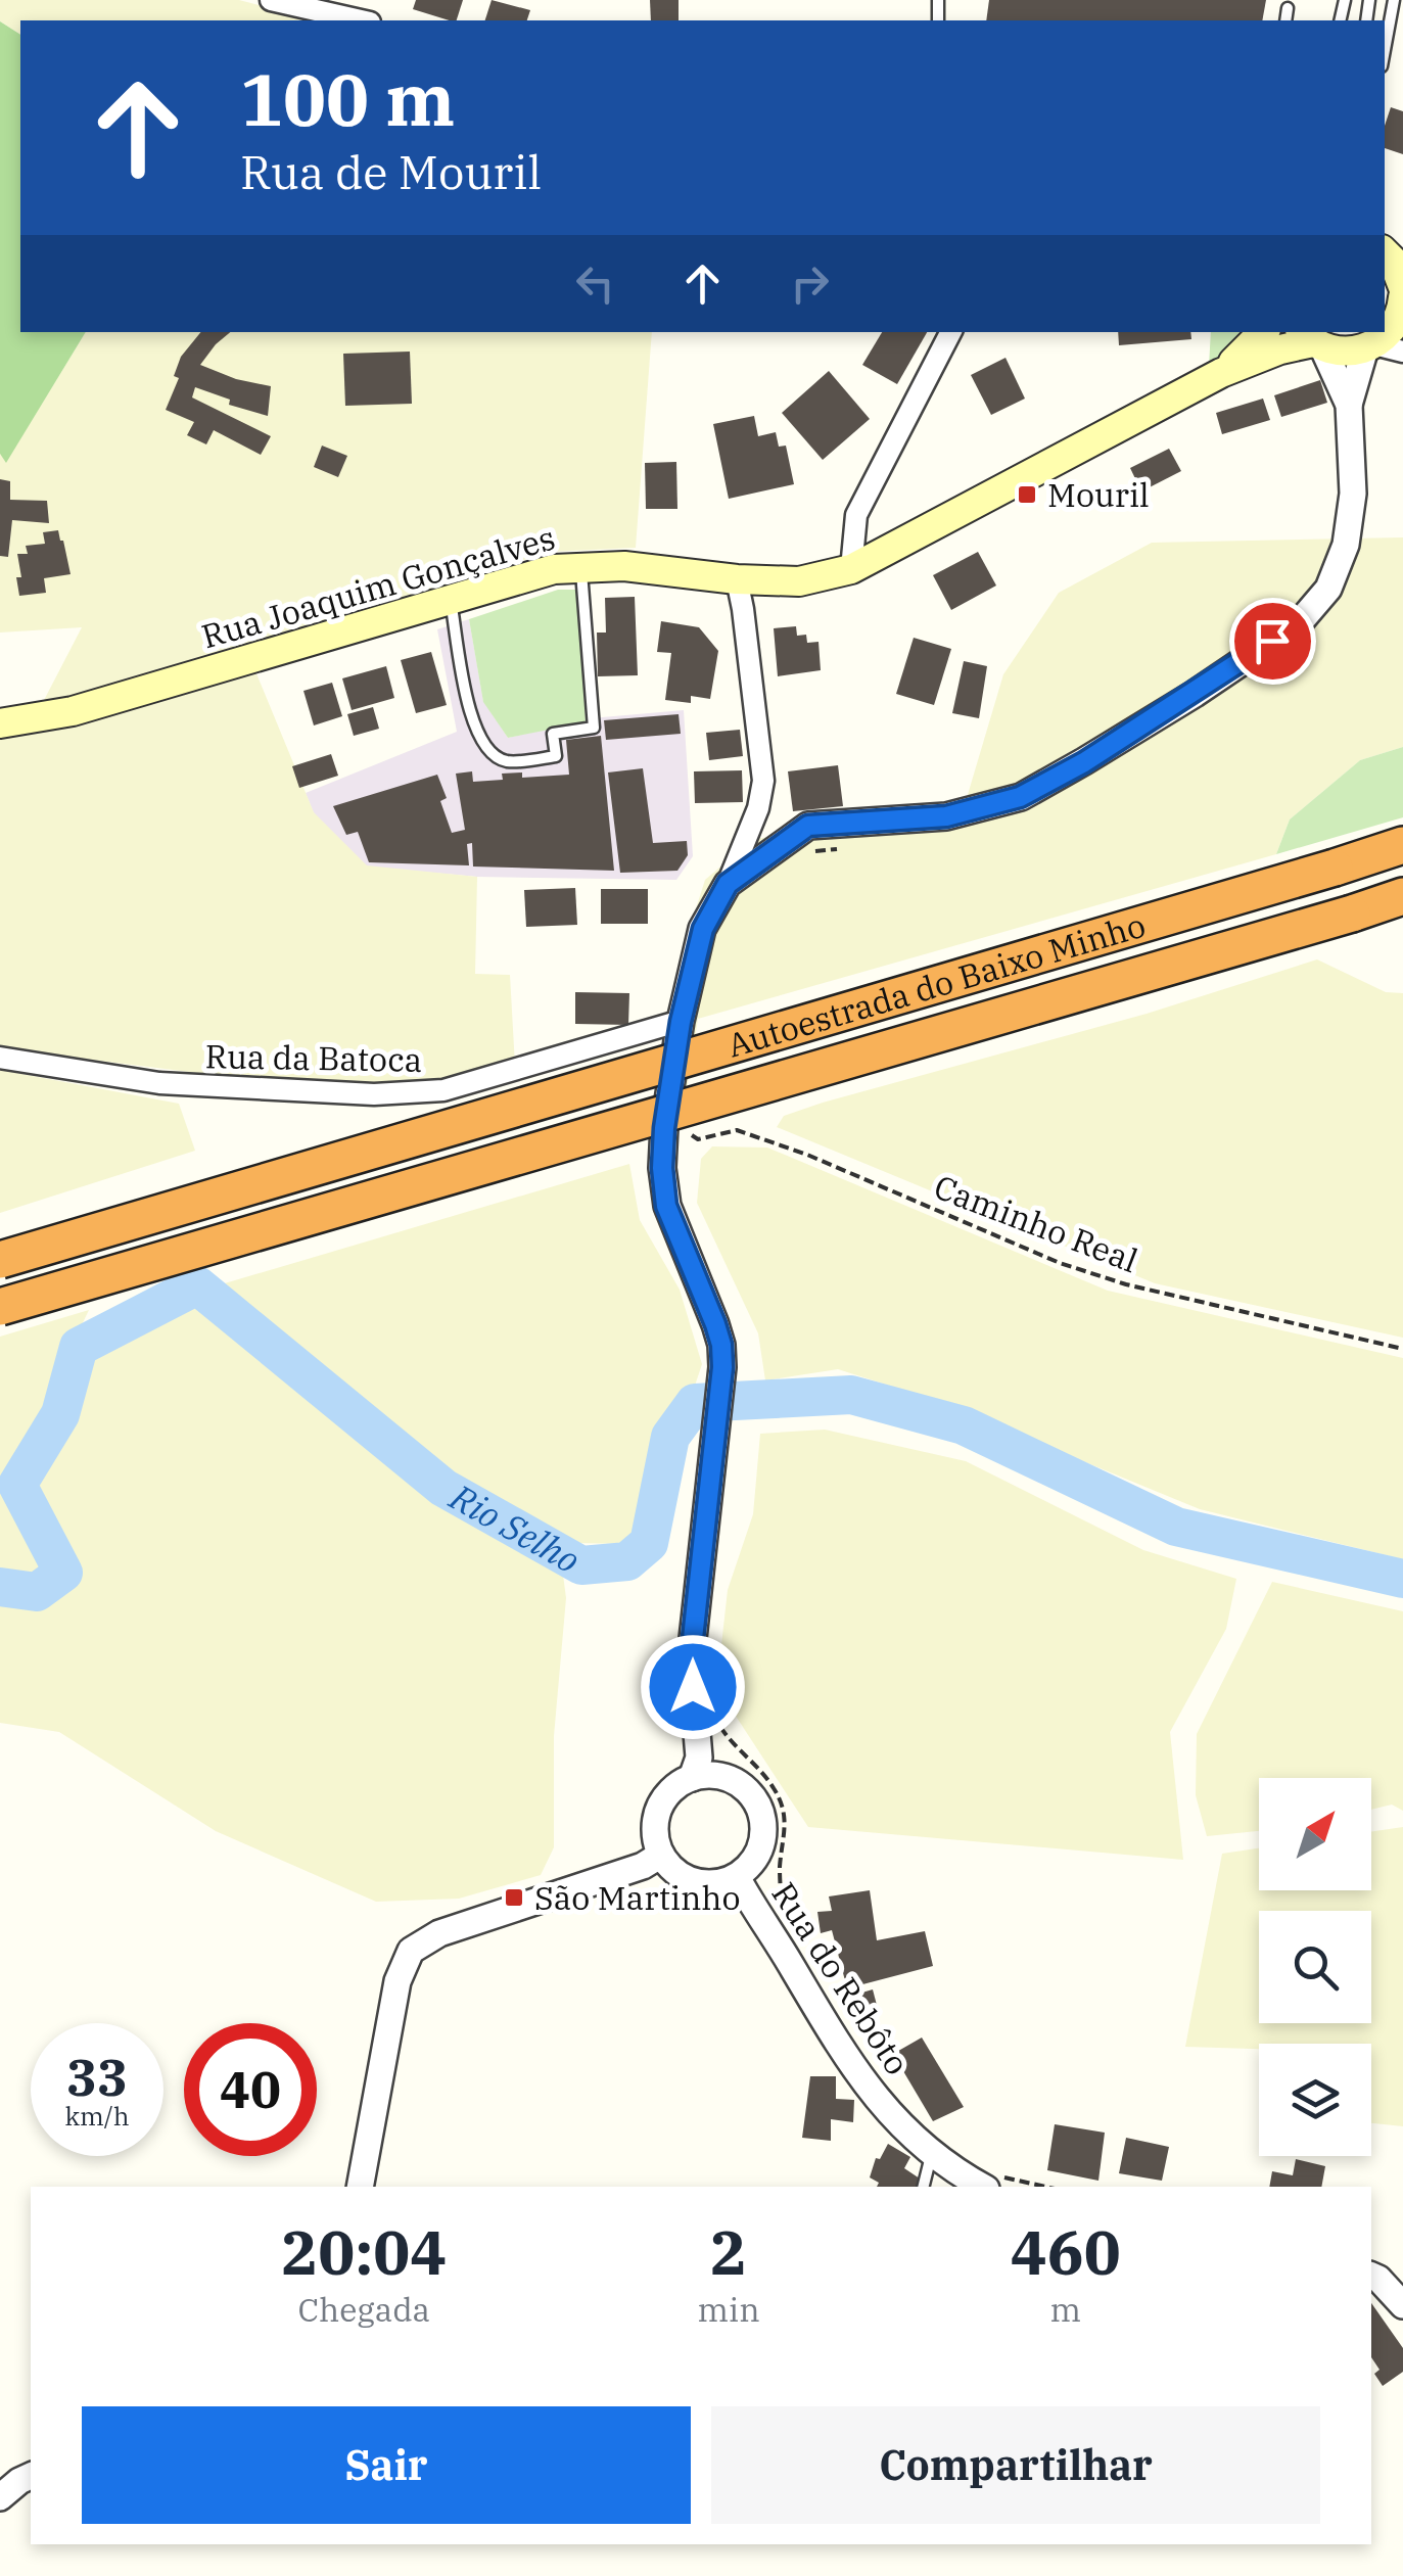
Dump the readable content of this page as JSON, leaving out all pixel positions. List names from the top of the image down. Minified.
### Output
{"streets":{"highway":["Autoestrada do Baixo Minho"],"main road":["Rua Joaquim Gonçalves"],"street":["Rua da Batoca","Rua do Rebôto"],"path":["Caminho Real"]},"water":["Rio Selho"],"places":{"transit":["Mouril","São Martinho"]},"north":"top right","page":{"turn":["100 m","Rua de Mouril"],"speed":"33 km/h","limit":"40","eta":["20:04","Chegada","2","min","460","m"],"buttons":["Sair","Compartilhar"]}}
